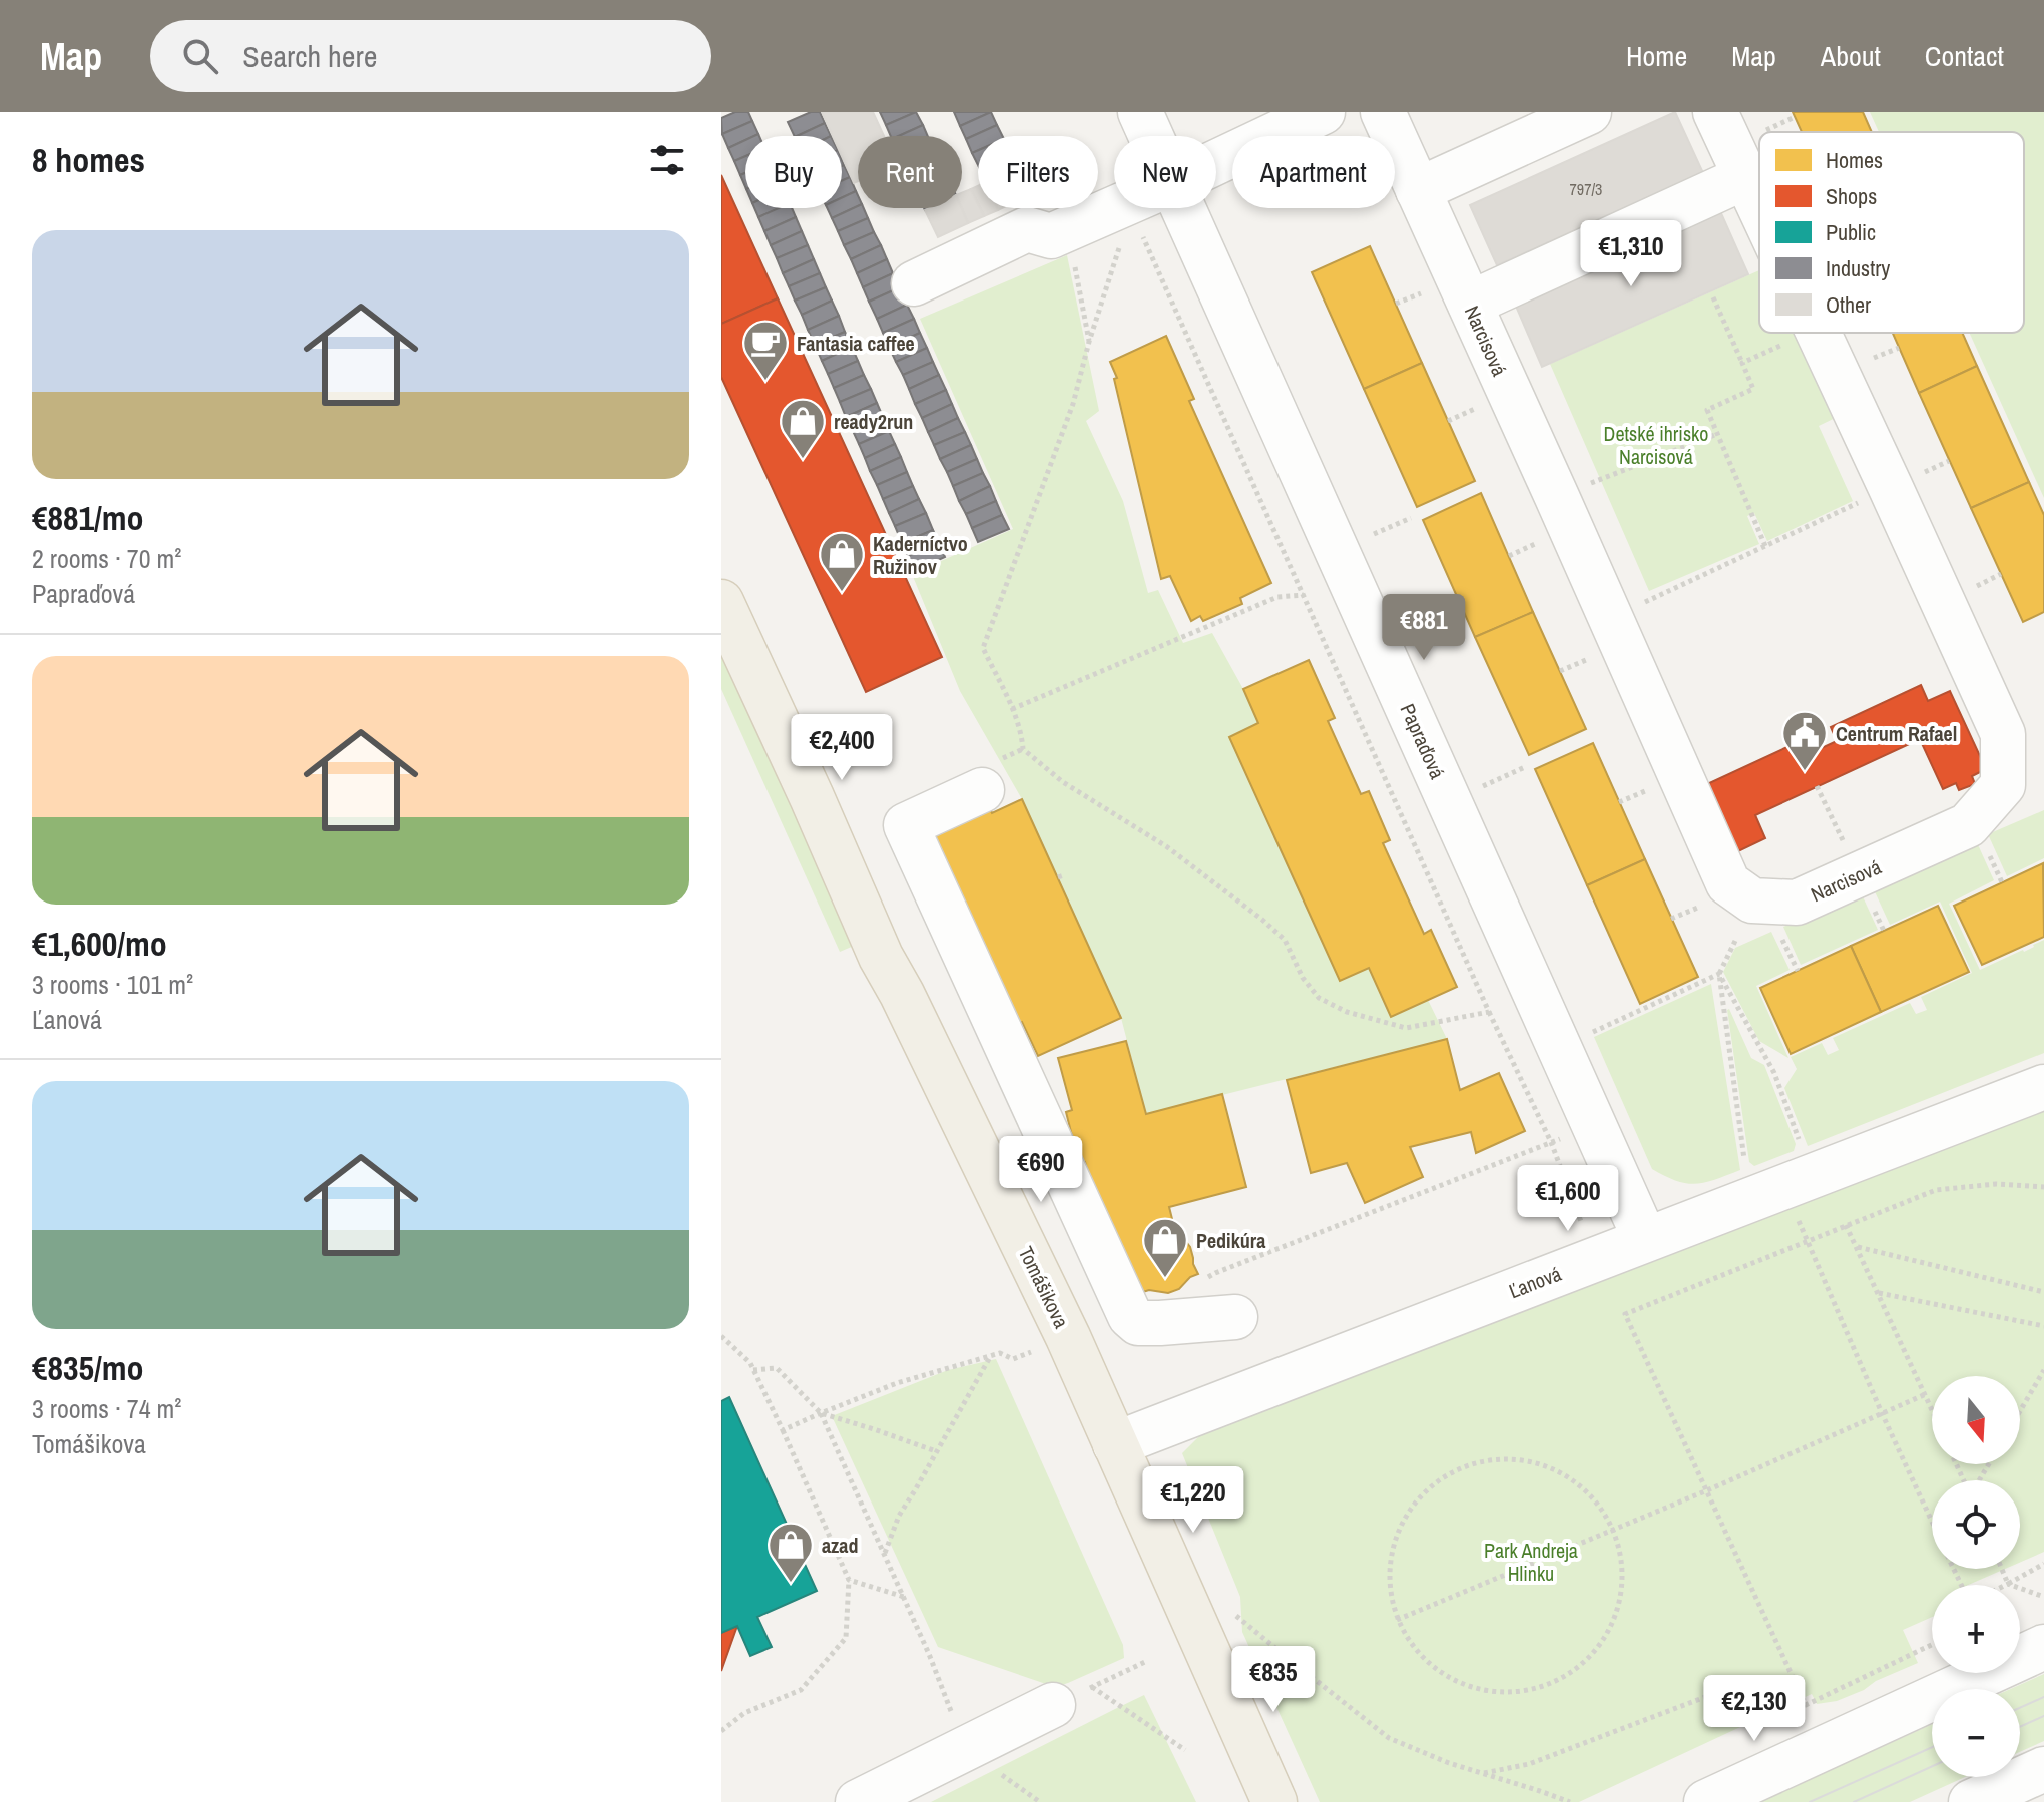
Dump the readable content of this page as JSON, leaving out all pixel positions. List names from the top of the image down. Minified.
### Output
{"streets":{"main road":["Tomášikova"],"street":["Narcisová","Papraďová","Ľanová"]},"crossings":[["Papraďová","Ľanová"],["Ľanová","Tomášikova"]],"parks":["Detské ihrisko Narcisová","Park Andreja Hlinku"],"places":{"cafe":["Fantasia caffee"],"shop":["ready2run","Kaderníctvo Ružinov","Pedikúra","azad"],"public building":["Centrum Rafael"]},"house_numbers":["797/3"],"legend":["Homes","Shops","Public","Industry","Other"],"north":"bottom","page":{"header":"Map","search":"Search here","nav":["Home","Map","About","Contact"],"heading":"8 homes","chip":["Buy","Rent","Filters","New","Apartment"],"list":[{"name":"€881/mo","note":"2 rooms · 70 m² · Papraďová"},{"name":"€1,600/mo","note":"3 rooms · 101 m² · Ľanová"},{"name":"€835/mo","note":"3 rooms · 74 m² · Tomášikova"}],"price":["€1,310","€881","€2,400","€690","€1,600","€1,220","€835","€2,130"],"map_buttons":["+","−"]}}
